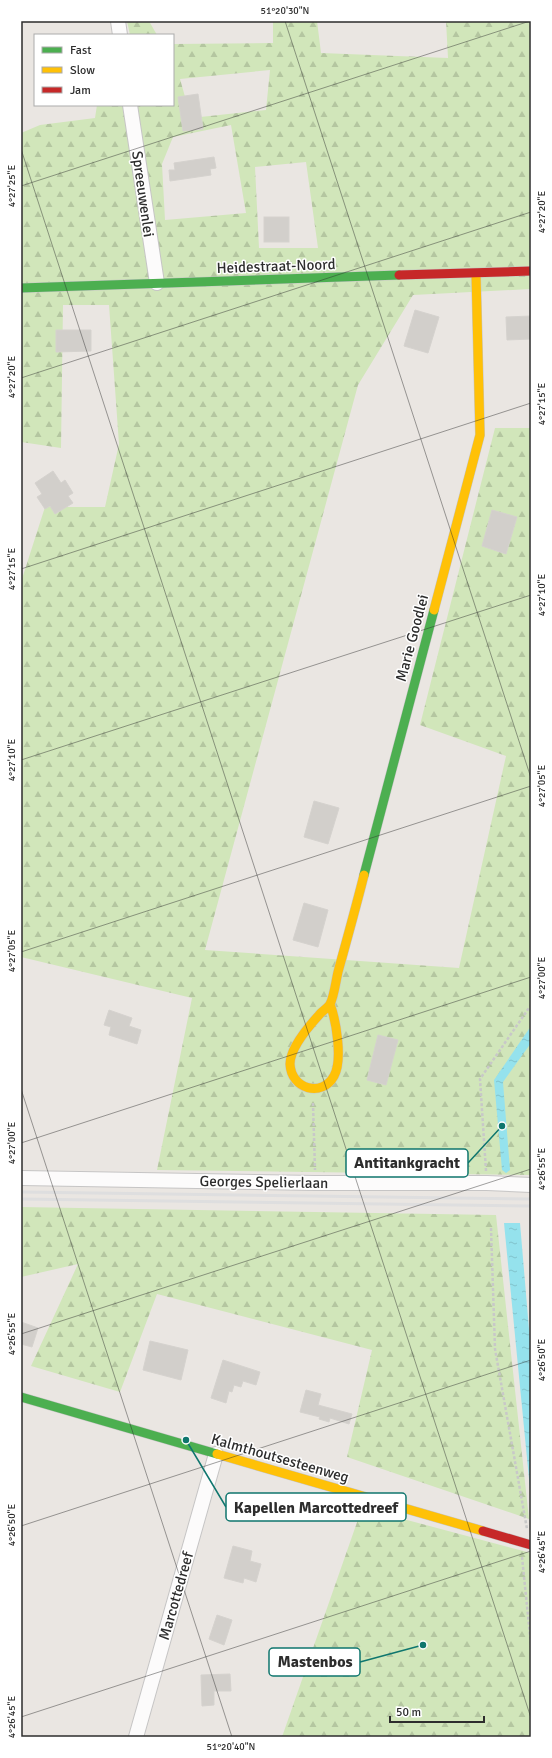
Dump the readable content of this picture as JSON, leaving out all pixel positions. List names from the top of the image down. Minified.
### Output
{"streets":{"street":["Spreeuwenlei","Heidestraat-Noord","Marie Goodlei","Georges Spelierlaan","Kalmthoutsesteenweg","Marcottedreef"]},"crossings":[["Spreeuwenlei","Heidestraat-Noord"],["Heidestraat-Noord","Marie Goodlei"],["Kalmthoutsesteenweg","Marcottedreef"]],"places":["Antitankgracht","Kapellen Marcottedreef","Mastenbos"],"legend":["Fast","Slow","Jam"],"scale_bar":"50 m","coordinates":["51°20'30\"N","4°27'25\"E","4°27'20\"E","4°27'15\"E","4°27'10\"E","4°27'05\"E","4°27'00\"E","4°26'55\"E","4°26'50\"E","4°26'45\"E","51°20'40\"N"]}
